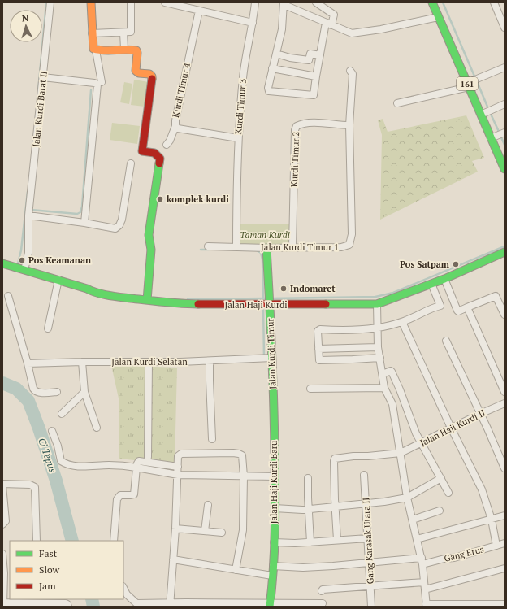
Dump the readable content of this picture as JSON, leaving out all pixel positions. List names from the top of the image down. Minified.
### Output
{"streets":{"street":["161","Kurdi Timur 4","Kurdi Timur 3","Jalan Kurdi Barat II","Kurdi Timur 2","Jalan Kurdi Timur 1","Jalan Haji Kurdi","Jalan Kurdi Timur","Jalan Kurdi Selatan","Jalan Haji Kurdi II","Jalan Haji Kurdi Baru","Gang Karasak Utara II","Gang Erus"]},"crossings":[["Kurdi Timur 4","Kurdi Timur 3"],["Kurdi Timur 3","Jalan Kurdi Timur 1"],["Jalan Kurdi Barat II","Jalan Haji Kurdi"],["Kurdi Timur 2","Jalan Kurdi Timur 1"],["Jalan Kurdi Timur 1","Jalan Kurdi Timur"],["Jalan Haji Kurdi","Jalan Kurdi Timur"],["Jalan Kurdi Timur","Jalan Kurdi Selatan"],["Jalan Kurdi Timur","Jalan Haji Kurdi Baru"]],"water":["Ci Tepus"],"parks":["Taman Kurdi"],"places":["komplek kurdi","Pos Keamanan","Pos Satpam","Indomaret"],"legend":["Fast","Slow","Jam"],"north":"top"}
